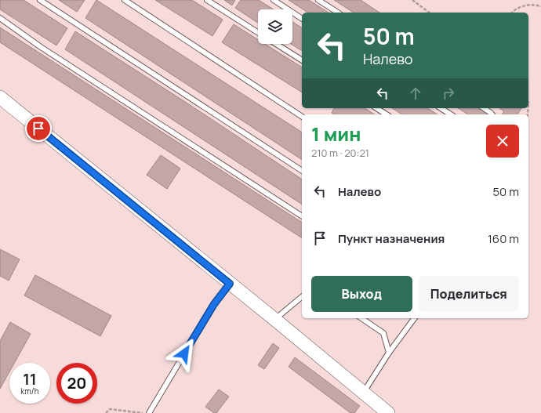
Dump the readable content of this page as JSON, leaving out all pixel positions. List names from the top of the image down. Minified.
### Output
{"page":{"turn":["50 m","Налево"],"heading":["1 мин","210 m · 20:21"],"list":[{"name":"Налево","value":"50 m"},{"name":"Пункт назначения","value":"160 m"}],"buttons":["Выход","Поделиться"],"speed":"11 km/h","limit":"20"}}
